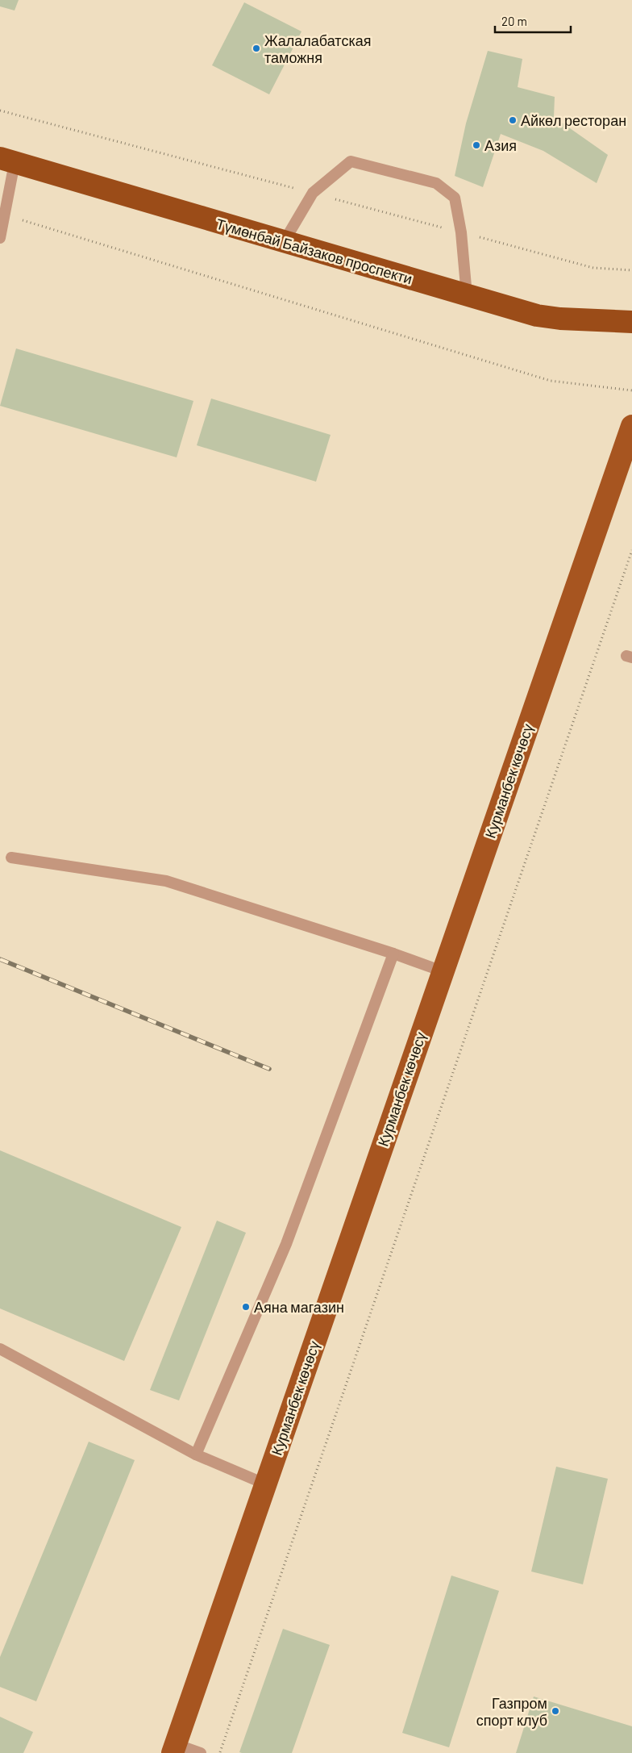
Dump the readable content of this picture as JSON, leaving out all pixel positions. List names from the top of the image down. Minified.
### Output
{"streets":{"highway":["Түмөнбай Байзаков проспекти"],"main road":["Курманбек көчөсү"]},"places":["Жалалабатская таможня","Айкөл ресторан","Азия","Аяна магазин","Газпром спорт клуб"],"scale_bar":"20 m"}
